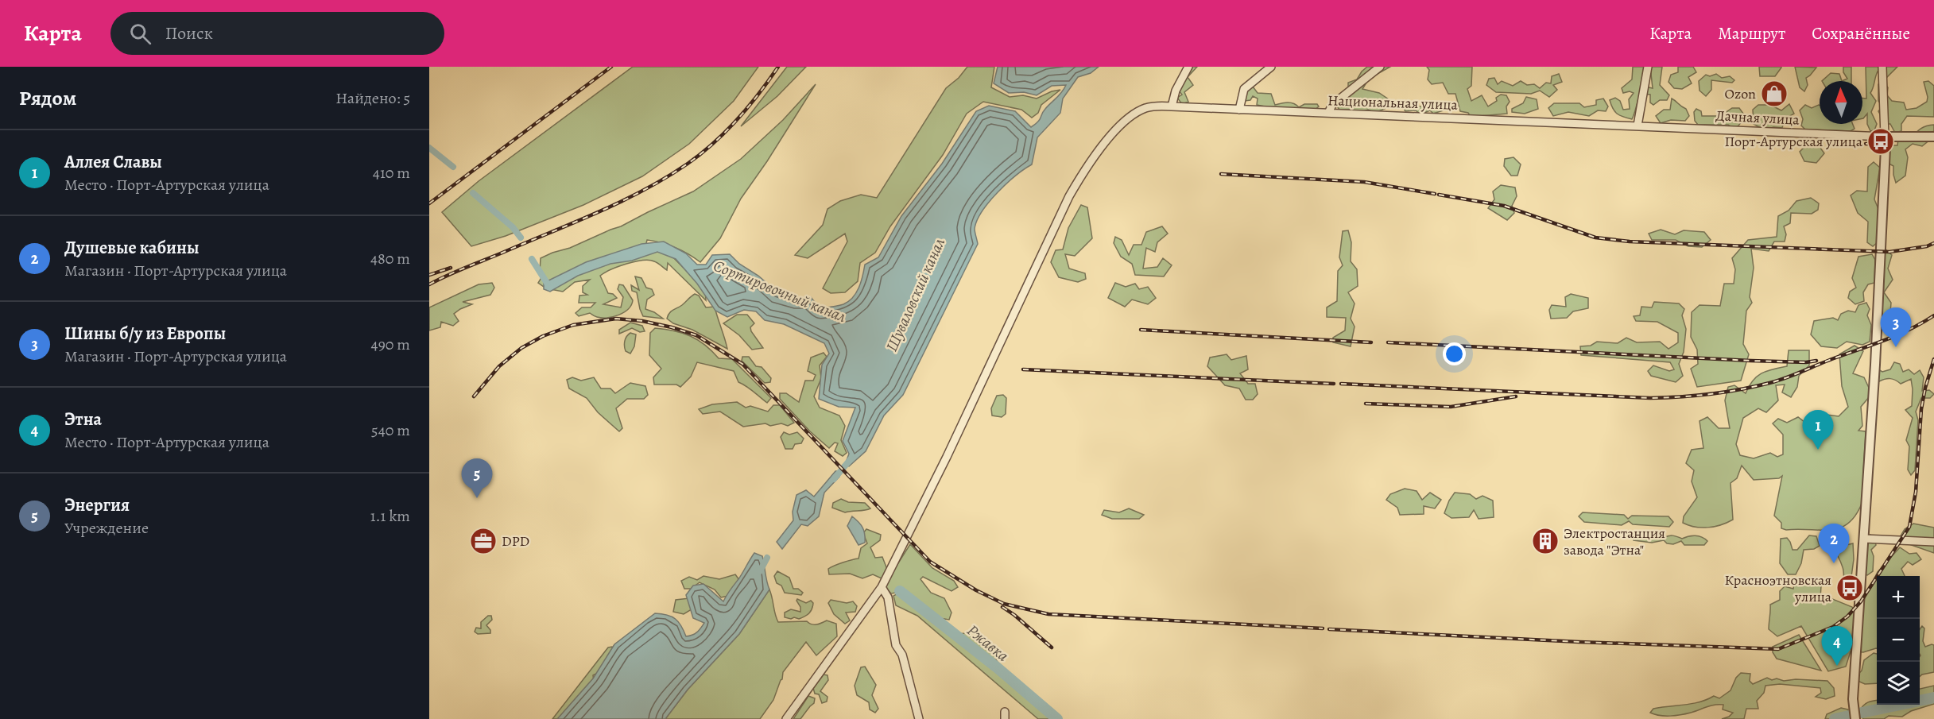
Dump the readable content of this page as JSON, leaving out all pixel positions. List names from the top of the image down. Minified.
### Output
{"streets":{"street":["Национальная улица","Дачная улица"]},"crossings":[["Национальная улица","Дачная улица"]],"water":["Сортировочный канал","Шуваловский канал","Ржавка"],"places":{"shop":["Ozon"],"bus stop":["Порт-Артурская улица","Красноэтновская улица"],"office":["DPD"],"building":["Электростанция завода \"Этна\""]},"north":"top","page":{"header":"Карта","search":"Поиск","nav":["Карта","Маршрут","Сохранённые"],"heading":["Рядом","Найдено: 5"],"list":[{"mark":"1","name":"Аллея Славы","note":"Место · Порт-Артурская улица","value":"410 m"},{"mark":"2","name":"Душевые кабины","note":"Магазин · Порт-Артурская улица","value":"480 m"},{"mark":"3","name":"Шины б/у из Европы","note":"Магазин · Порт-Артурская улица","value":"490 m"},{"mark":"4","name":"Этна","note":"Место · Порт-Артурская улица","value":"540 m"},{"mark":"5","name":"Энергия","note":"Учреждение","value":"1.1 km"}],"pins":["3","1","5","2","4"],"map_buttons":["+","−"]}}
